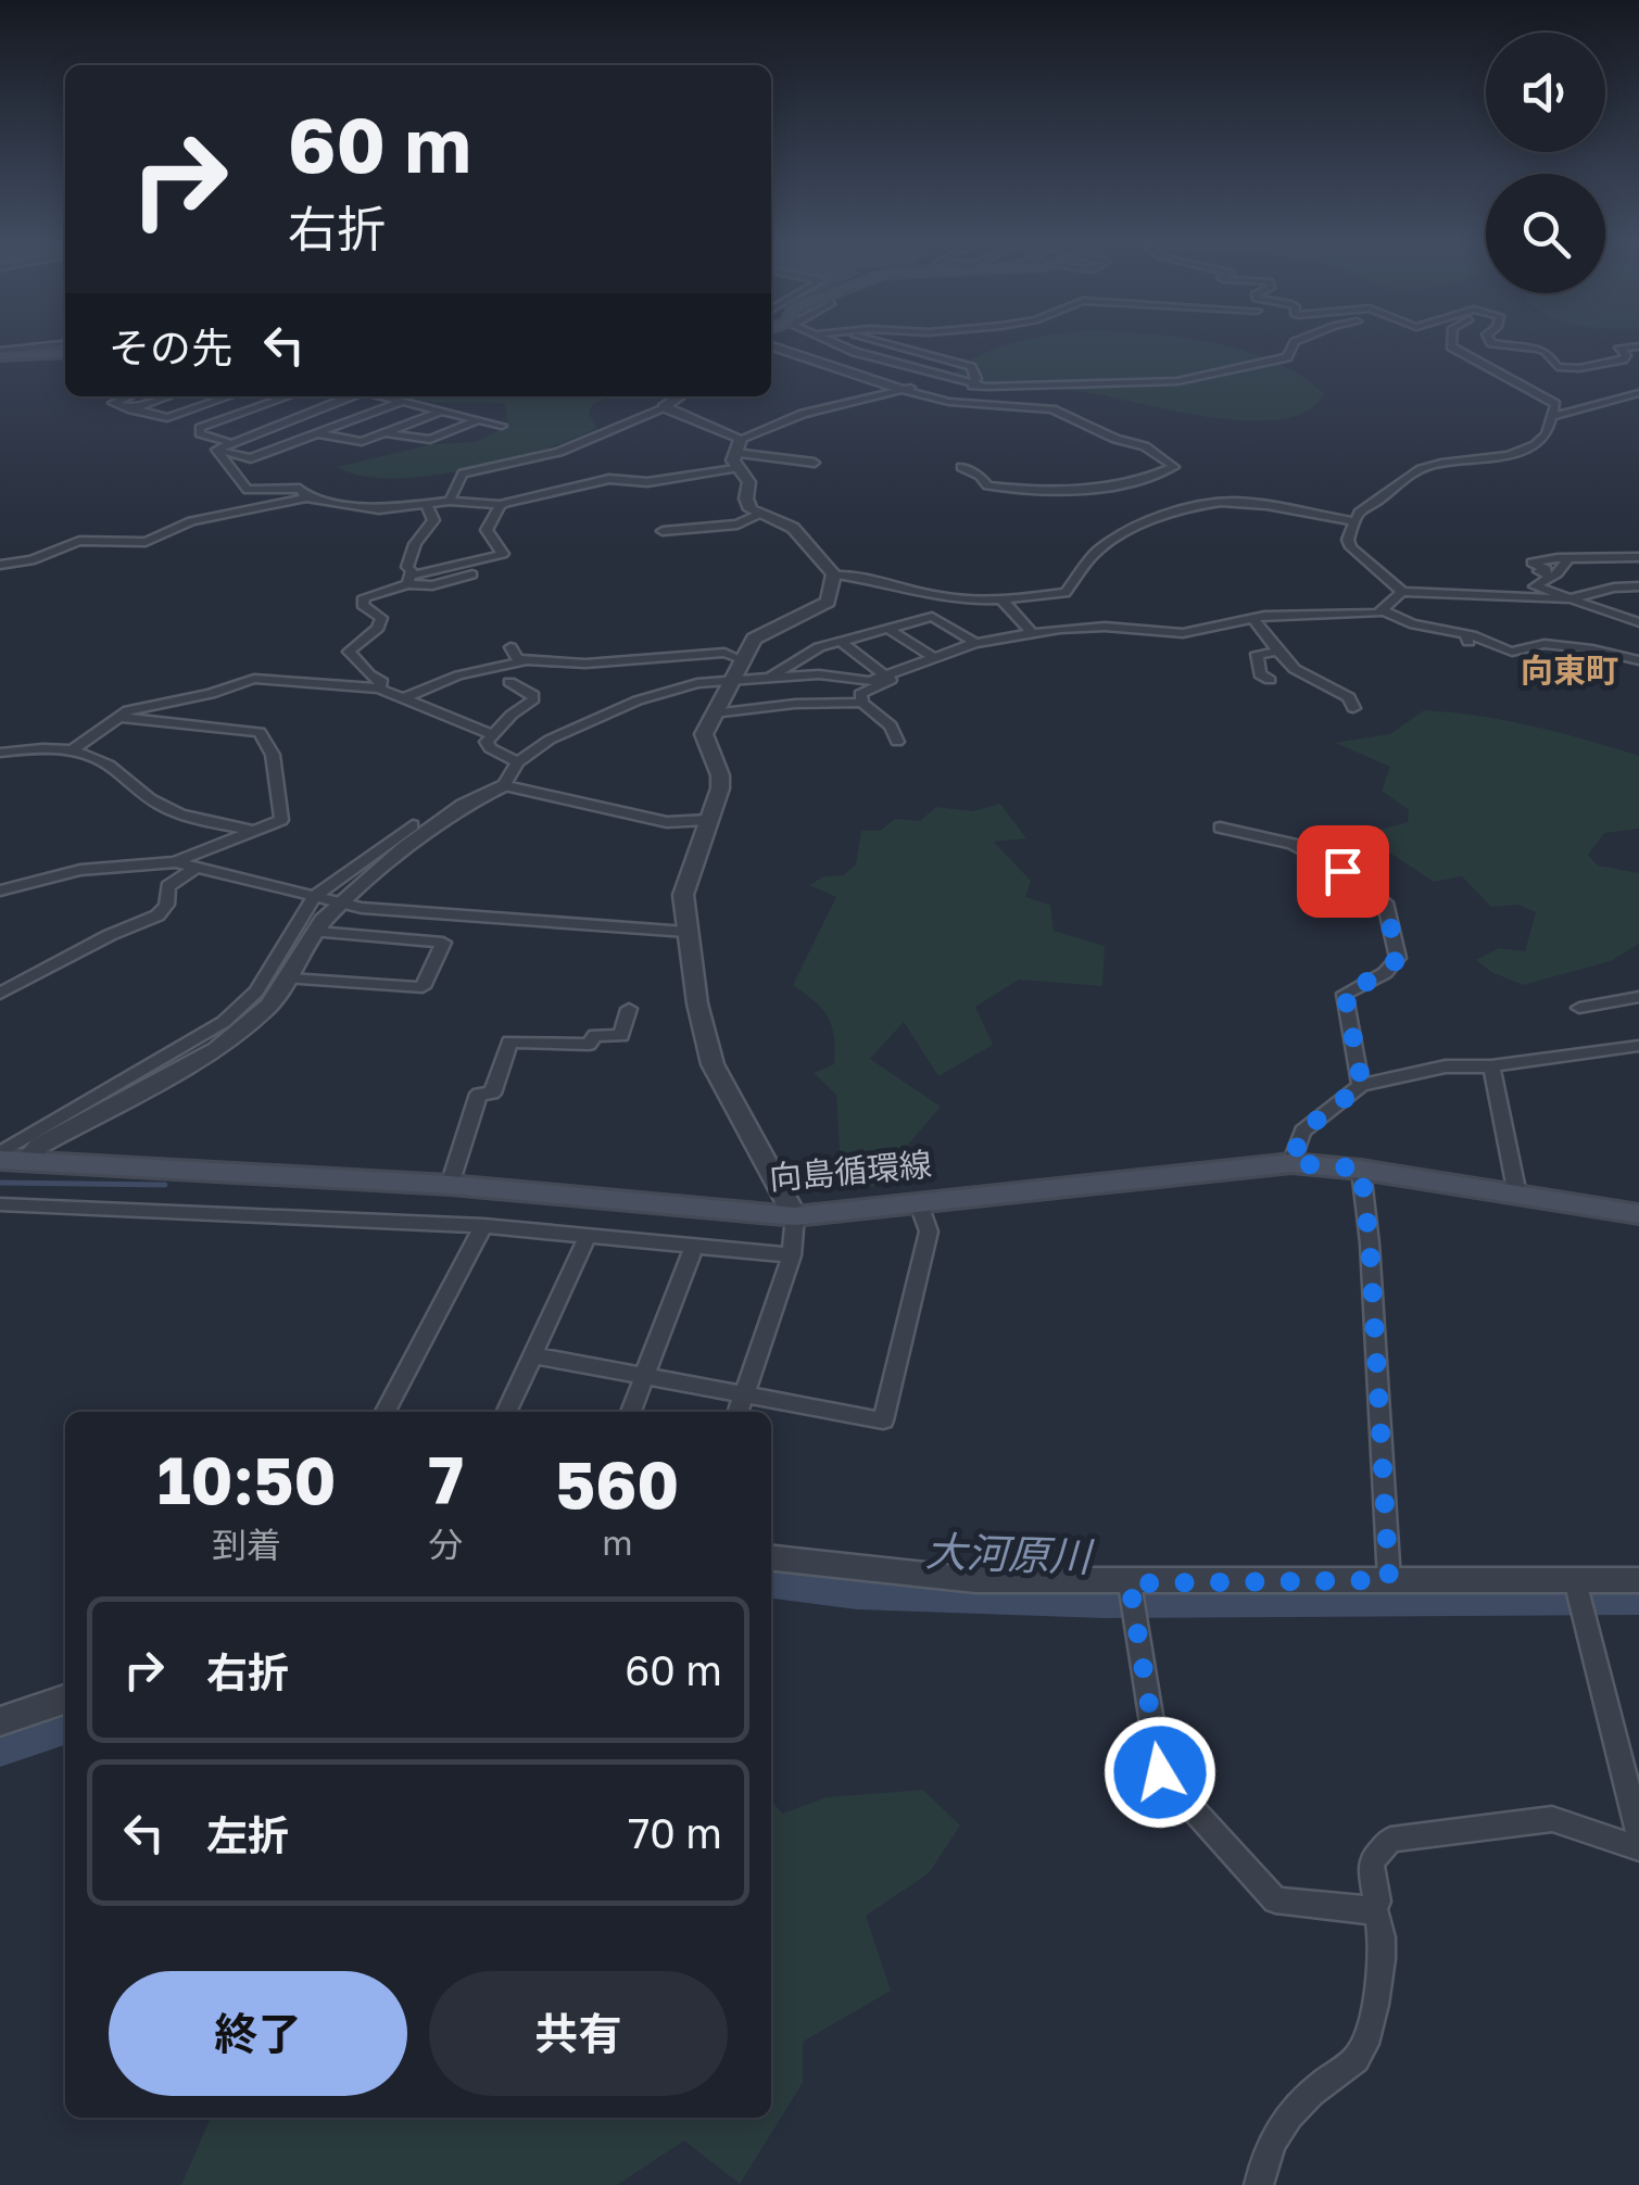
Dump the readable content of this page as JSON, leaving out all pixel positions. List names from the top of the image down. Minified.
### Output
{"streets":{"main road":["向島循環線"]},"districts":["向東町"],"water":["大河原川"],"page":{"turn":["60 m","右折"],"then":"その先","eta":["10:50","到着","7","分","560","m"],"list":[{"name":"右折","value":"60 m"},{"name":"左折","value":"70 m"}],"buttons":["終了","共有"]}}
